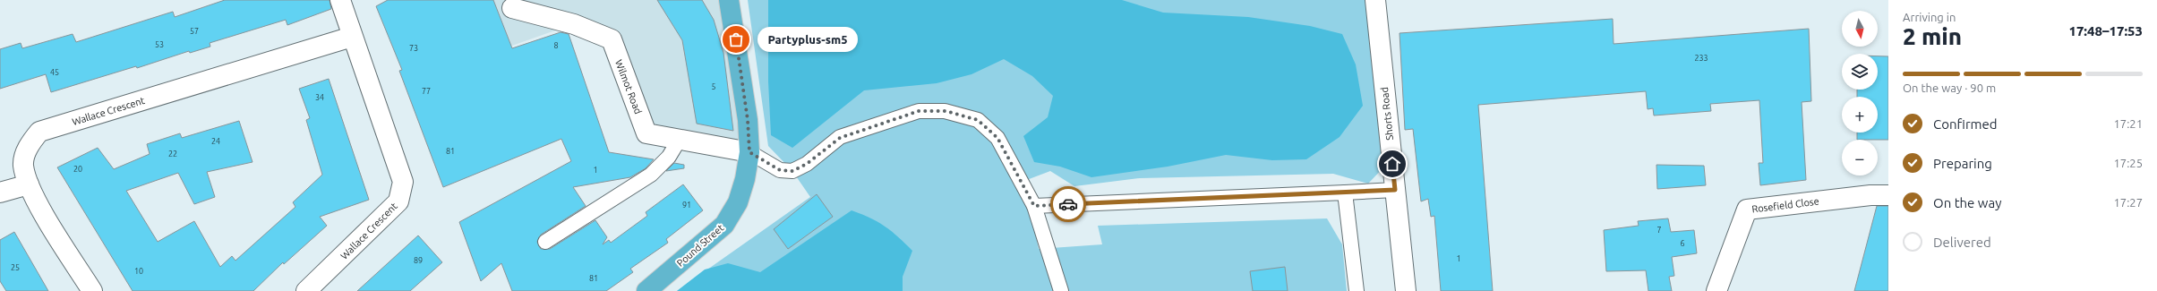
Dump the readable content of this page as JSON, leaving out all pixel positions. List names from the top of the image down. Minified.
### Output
{"streets":{"highway":["Pound Street"],"street":["Wilmot Road","Wallace Crescent","Shorts Road","Rosefield Close"]},"crossings":[["Wilmot Road","Pound Street"]],"places":["Partyplus-sm5"],"house_numbers":["57","53","8","73","233","45","5","77","34","24","81","22","20","1","91","7","6","1","89","25","10","81"],"north":"bottom","page":{"heading":["2 min","Arriving in","17:48–17:53"],"map_buttons":["+","−"],"bubble":"Partyplus-sm5","bar":"On the way · 90 m","list":[["Confirmed","17:21"],["Preparing","17:25"],["On the way","17:27"],"Delivered"]}}
